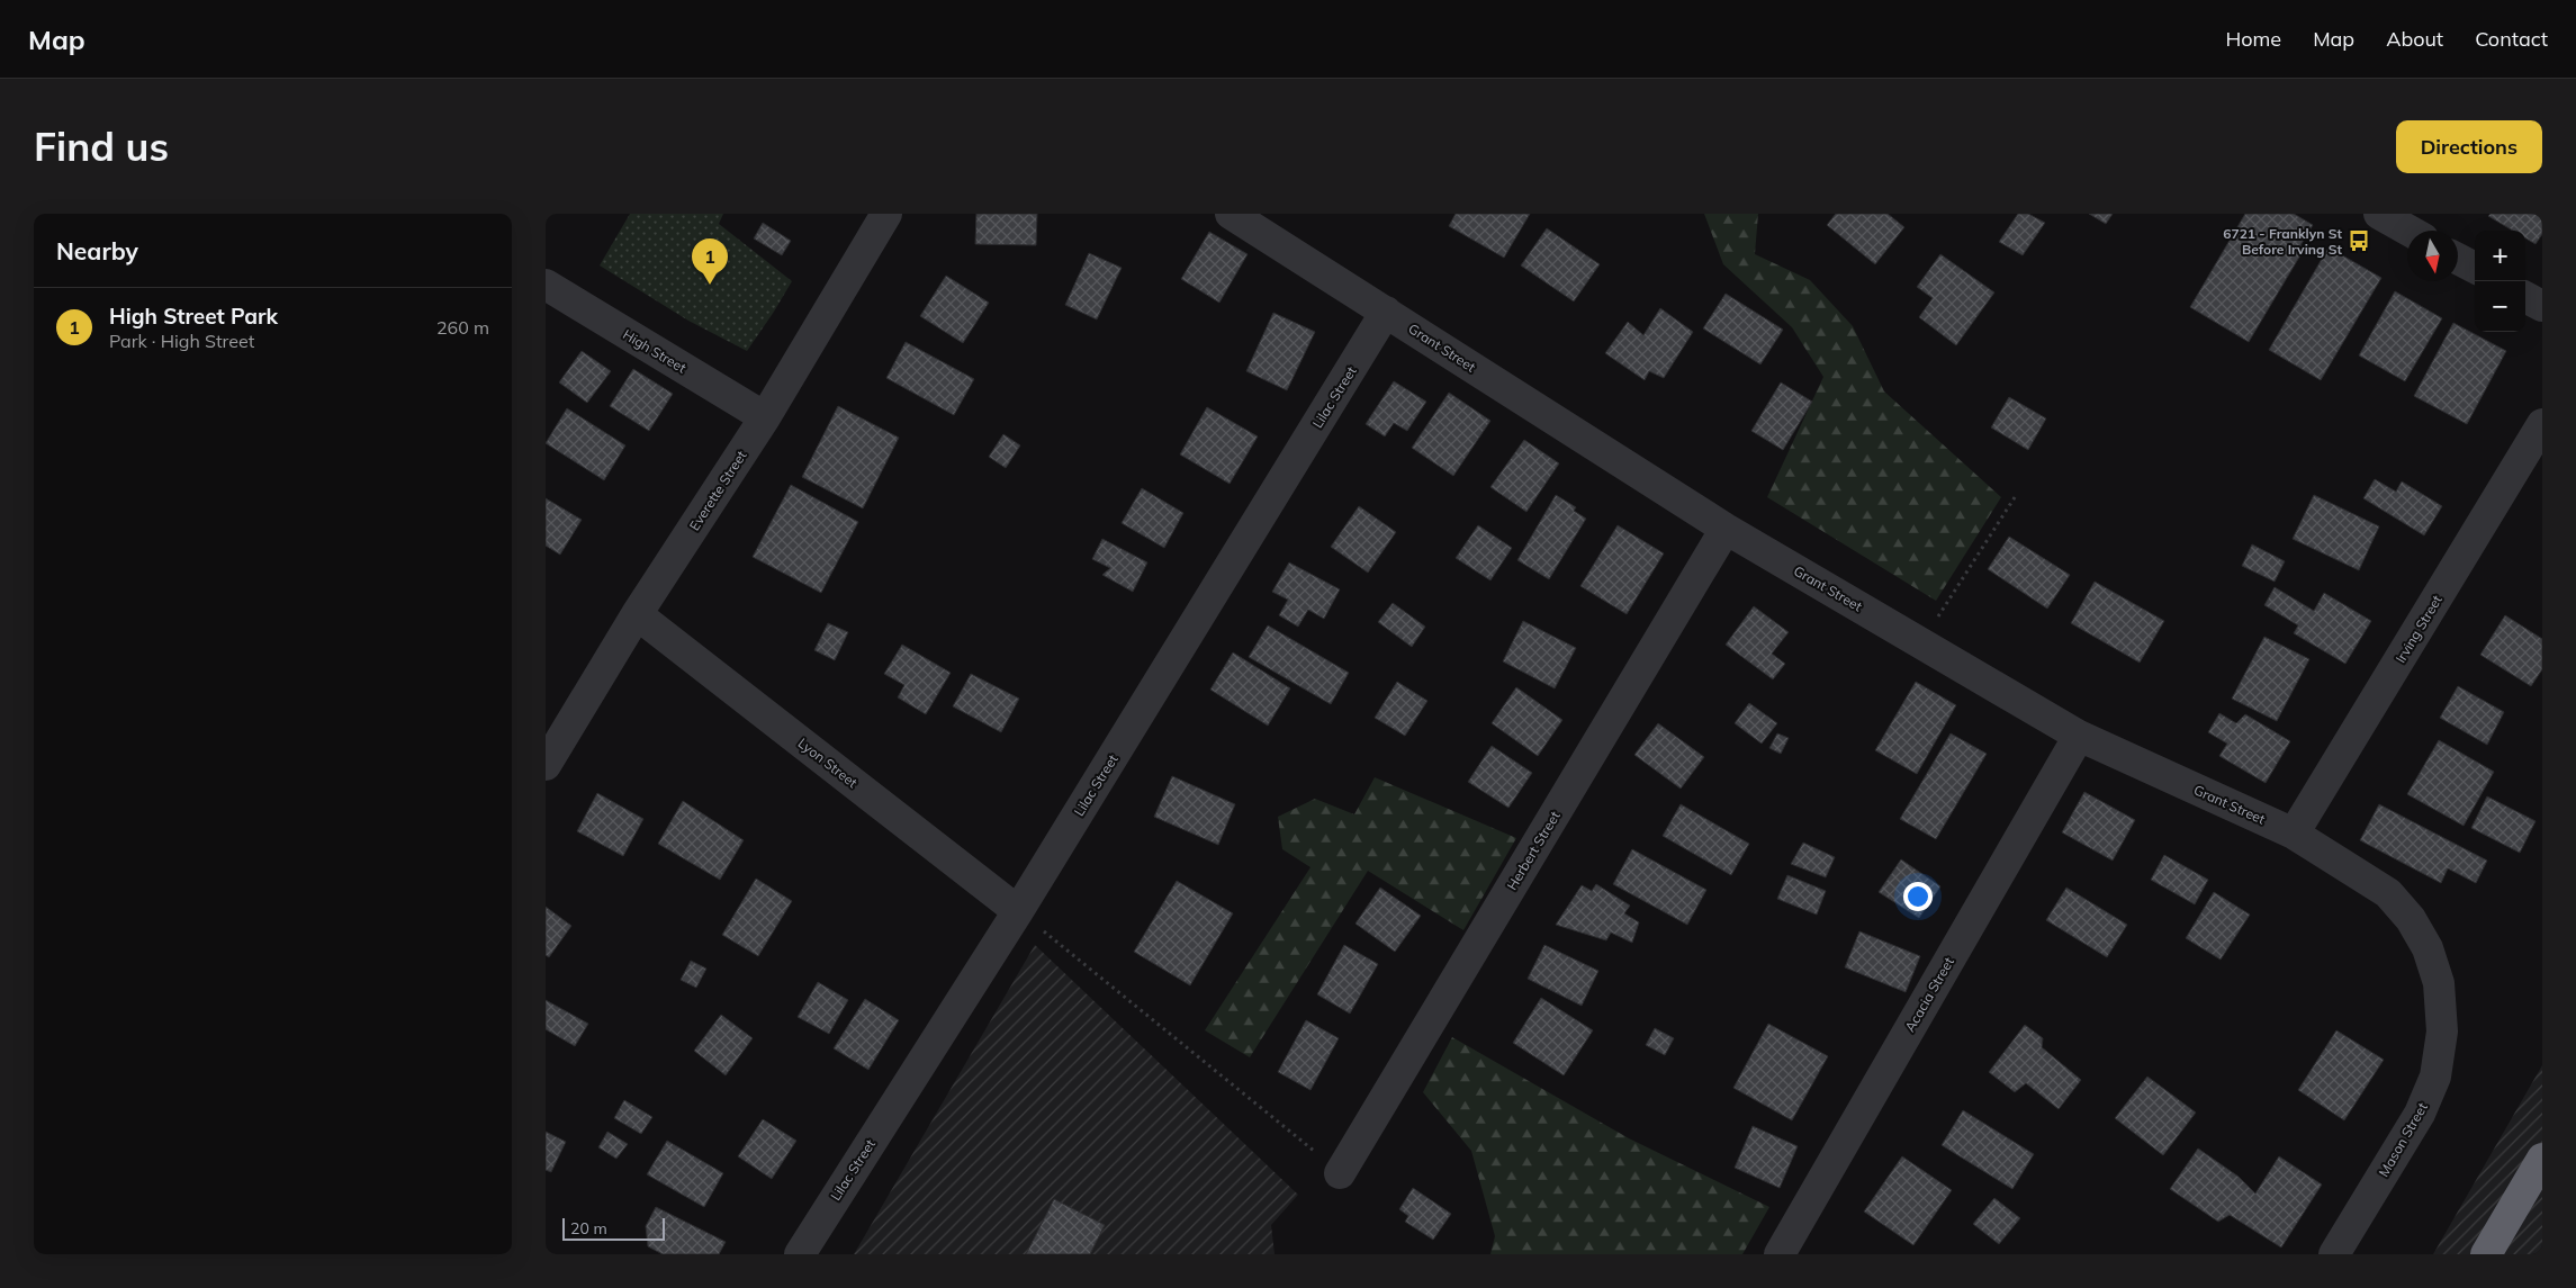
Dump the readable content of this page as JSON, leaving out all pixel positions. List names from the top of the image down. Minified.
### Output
{"streets":{"street":["Grant Street","High Street","Lilac Street","Everette Street","Irving Street","Lyon Street","Herbert Street","Acacia Street","Mason Street"]},"crossings":[["Grant Street","Lilac Street"],["Grant Street","Irving Street"],["Grant Street","Herbert Street"],["Grant Street","Acacia Street"],["Grant Street","Mason Street"],["High Street","Everette Street"],["Lilac Street","Lyon Street"],["Everette Street","Lyon Street"]],"places":{"bus stop":["6721 - Franklyn St Before Irving St"]},"scale_bar":"20 m","north":"bottom","page":{"header":"Map","nav":["Home","Map","About","Contact"],"buttons":"Directions","title":"Find us","heading":"Nearby","map_buttons":["+","−"],"pins":"1","list":[{"mark":"1","name":"High Street Park","note":"Park · High Street","value":"260 m"}],"scale":"20 m"}}
